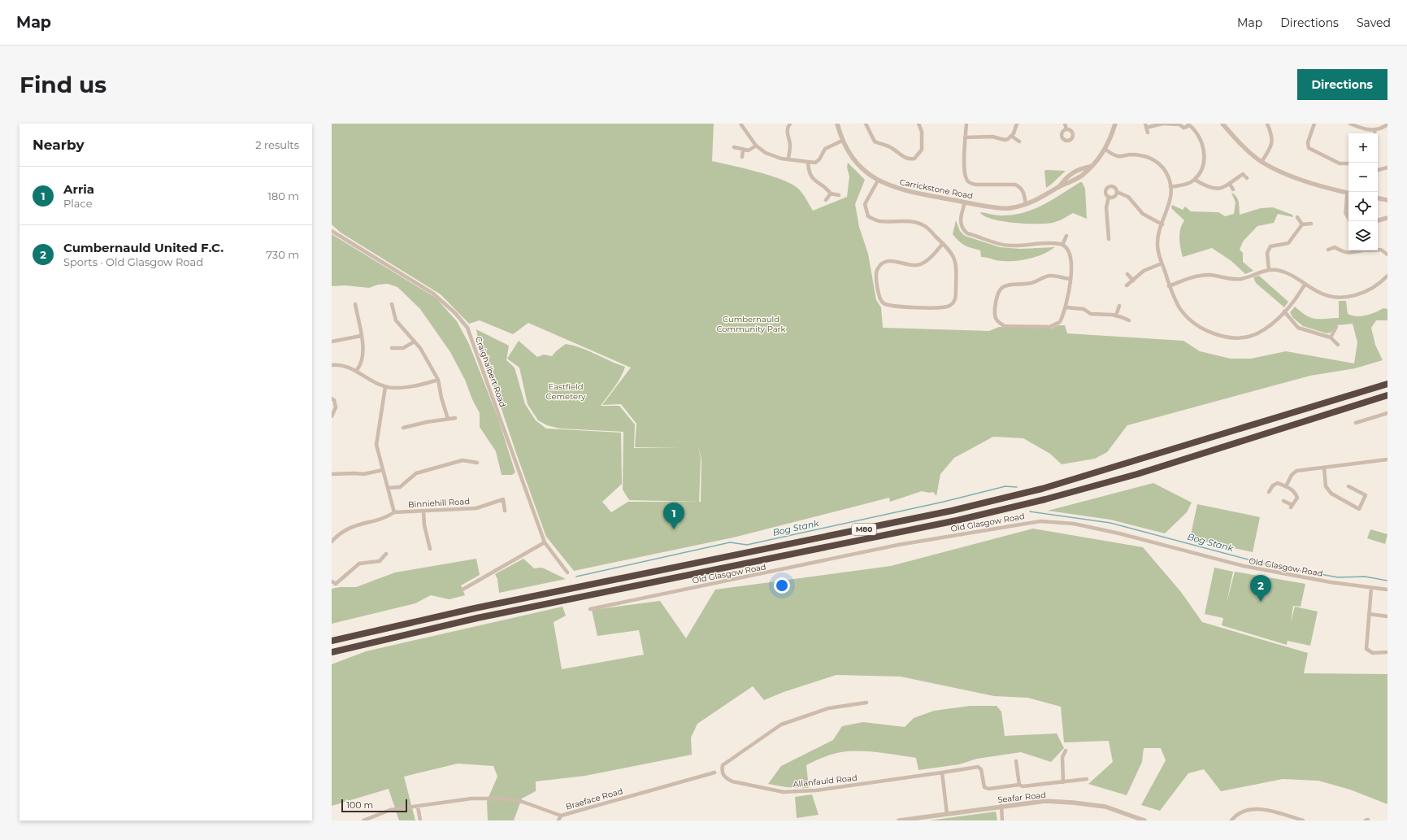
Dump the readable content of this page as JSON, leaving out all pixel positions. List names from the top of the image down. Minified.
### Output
{"streets":{"highway":["M80"],"street":["Carrickstone Road","Craighalbert Road","Binniehill Road","Old Glasgow Road","Allanfauld Road","Seafar Road","Braeface Road"]},"water":["Bog Stank"],"parks":["Cumbernauld Community Park","Eastfield Cemetery"],"scale_bar":"100 m","page":{"header":"Map","nav":["Map","Directions","Saved"],"buttons":"Directions","title":"Find us","heading":["Nearby","2 results"],"map_buttons":["+","−"],"list":[{"mark":"1","name":"Arria","note":"Place","value":"180 m"},{"mark":"2","name":"Cumbernauld United F.C.","note":"Sports · Old Glasgow Road","value":"730 m"}],"pins":["1","2"],"scale":"100 m"}}
